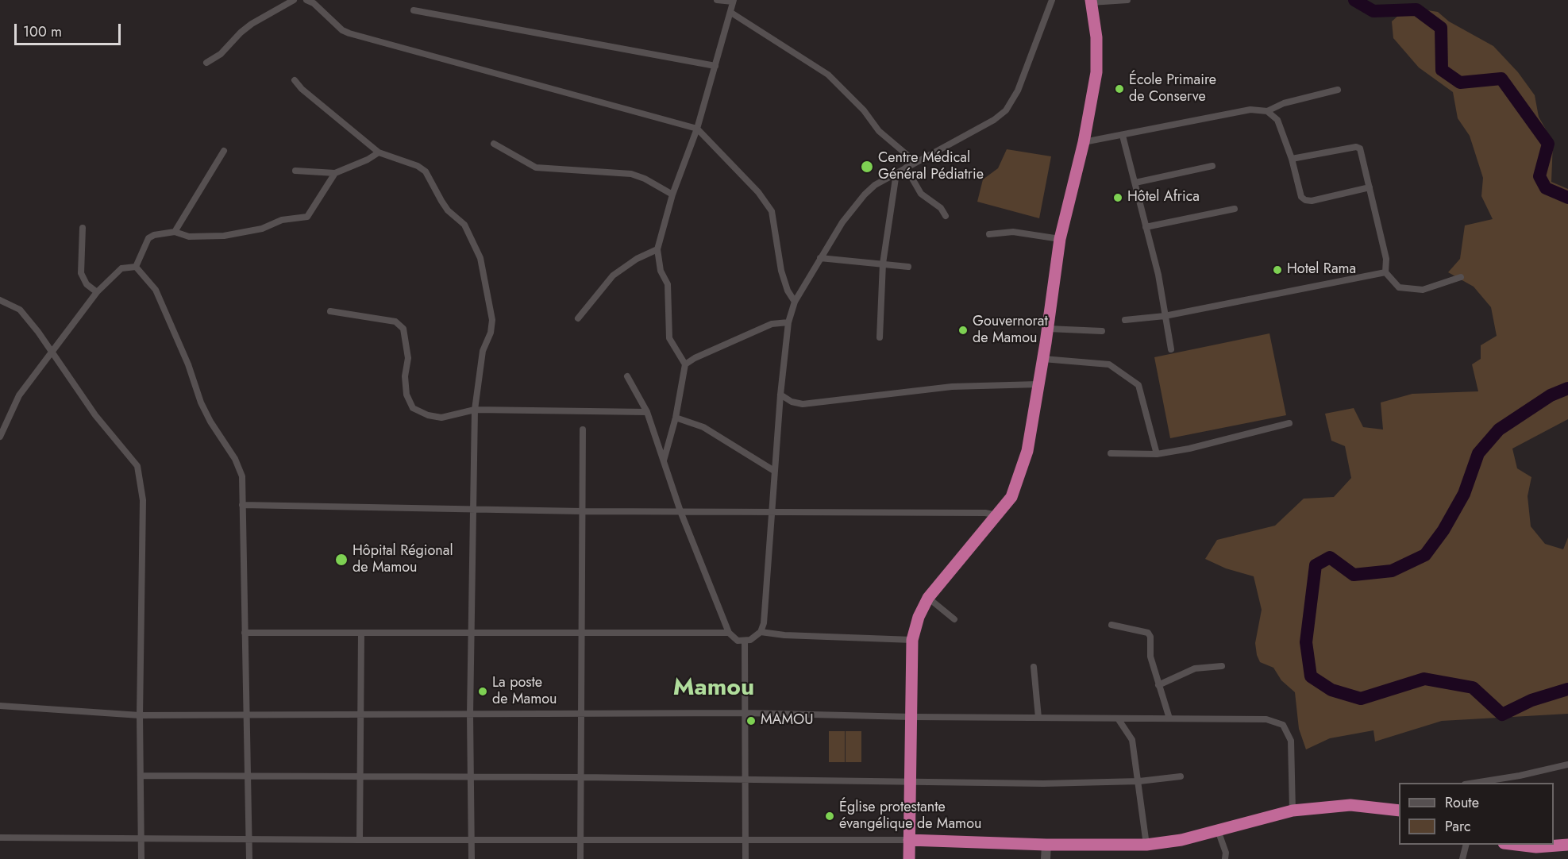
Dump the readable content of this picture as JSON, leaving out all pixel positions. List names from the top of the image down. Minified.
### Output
{"districts":["Mamou"],"places":["École Primaire de Conserve","Centre Médical Général Pédiatrie","Hôtel Africa","Hotel Rama","Gouvernorat de Mamou","Hôpital Régional de Mamou","La poste de Mamou","MAMOU","Église protestante évangélique de Mamou"],"legend":["Route","Parc"],"scale_bar":"100 m"}
